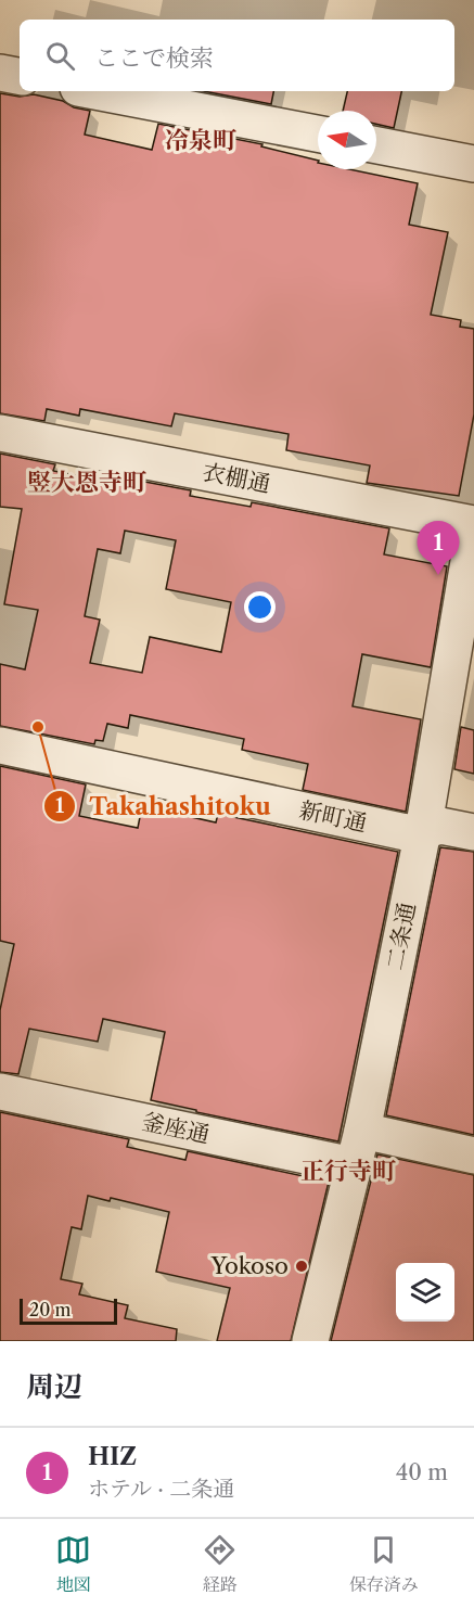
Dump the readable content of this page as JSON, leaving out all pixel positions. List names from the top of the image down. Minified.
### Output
{"streets":{"street":["衣棚通","新町通","二条通","釜座通"]},"crossings":[["新町通","二条通"],["二条通","釜座通"]],"districts":["冷泉町","竪大恩寺町","正行寺町"],"places":["Takahashitoku","Yokoso"],"scale_bar":"20 m","north":"left","page":{"search":"ここで検索","pins":"1","scale":"20 m","heading":"周辺","list":[{"mark":"1","name":"HIZ","note":"ホテル · 二条通","value":"40 m"}],"nav":["地図","経路","保存済み"]}}
